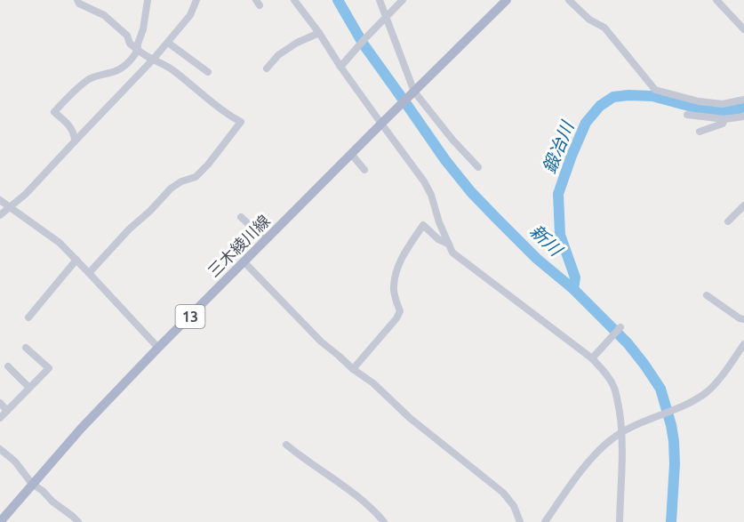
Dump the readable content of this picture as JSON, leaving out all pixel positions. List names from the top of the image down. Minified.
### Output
{"streets":{"main road":["三木綾川線","13"]},"water":["鍛冶川","新川"]}
